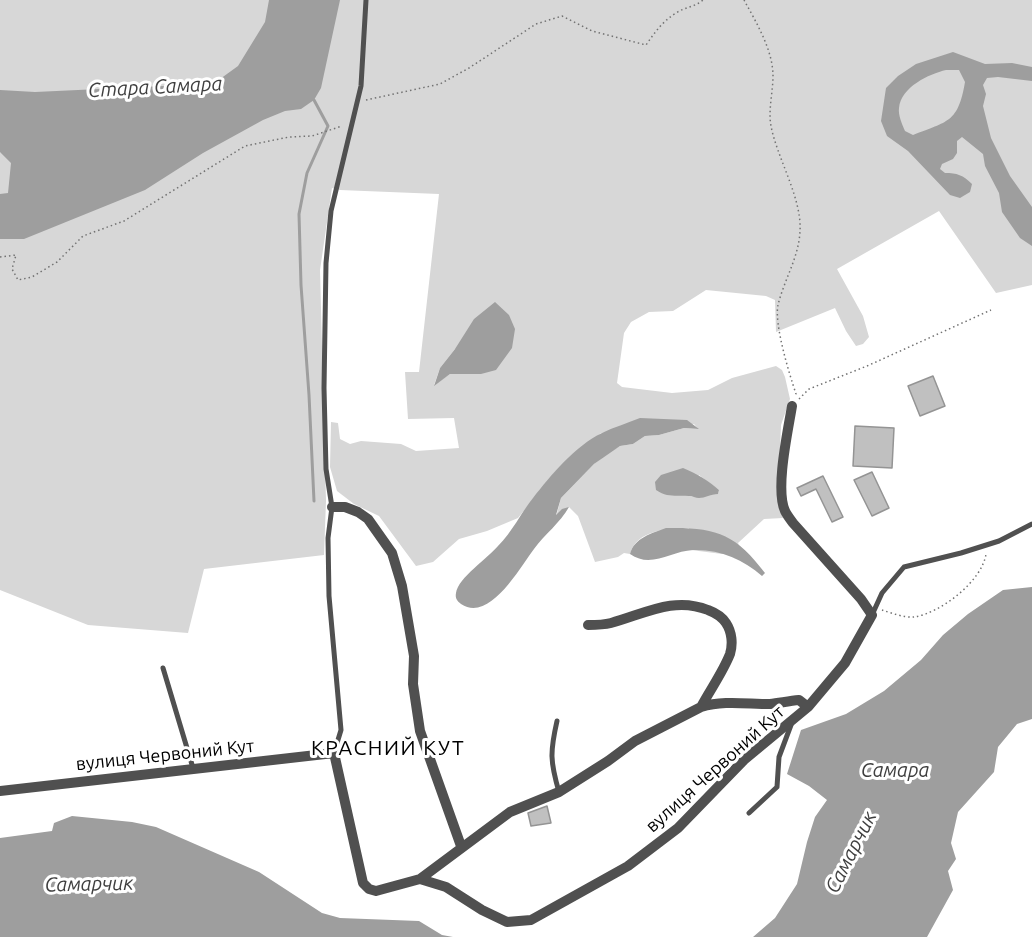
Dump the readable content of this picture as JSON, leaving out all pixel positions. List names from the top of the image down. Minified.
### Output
{"streets":{"street":["вулиця Червоний Кут"]},"districts":["КРАСНИЙ КУТ"],"water":["Стара Самара","Самара","Самарчик"]}
